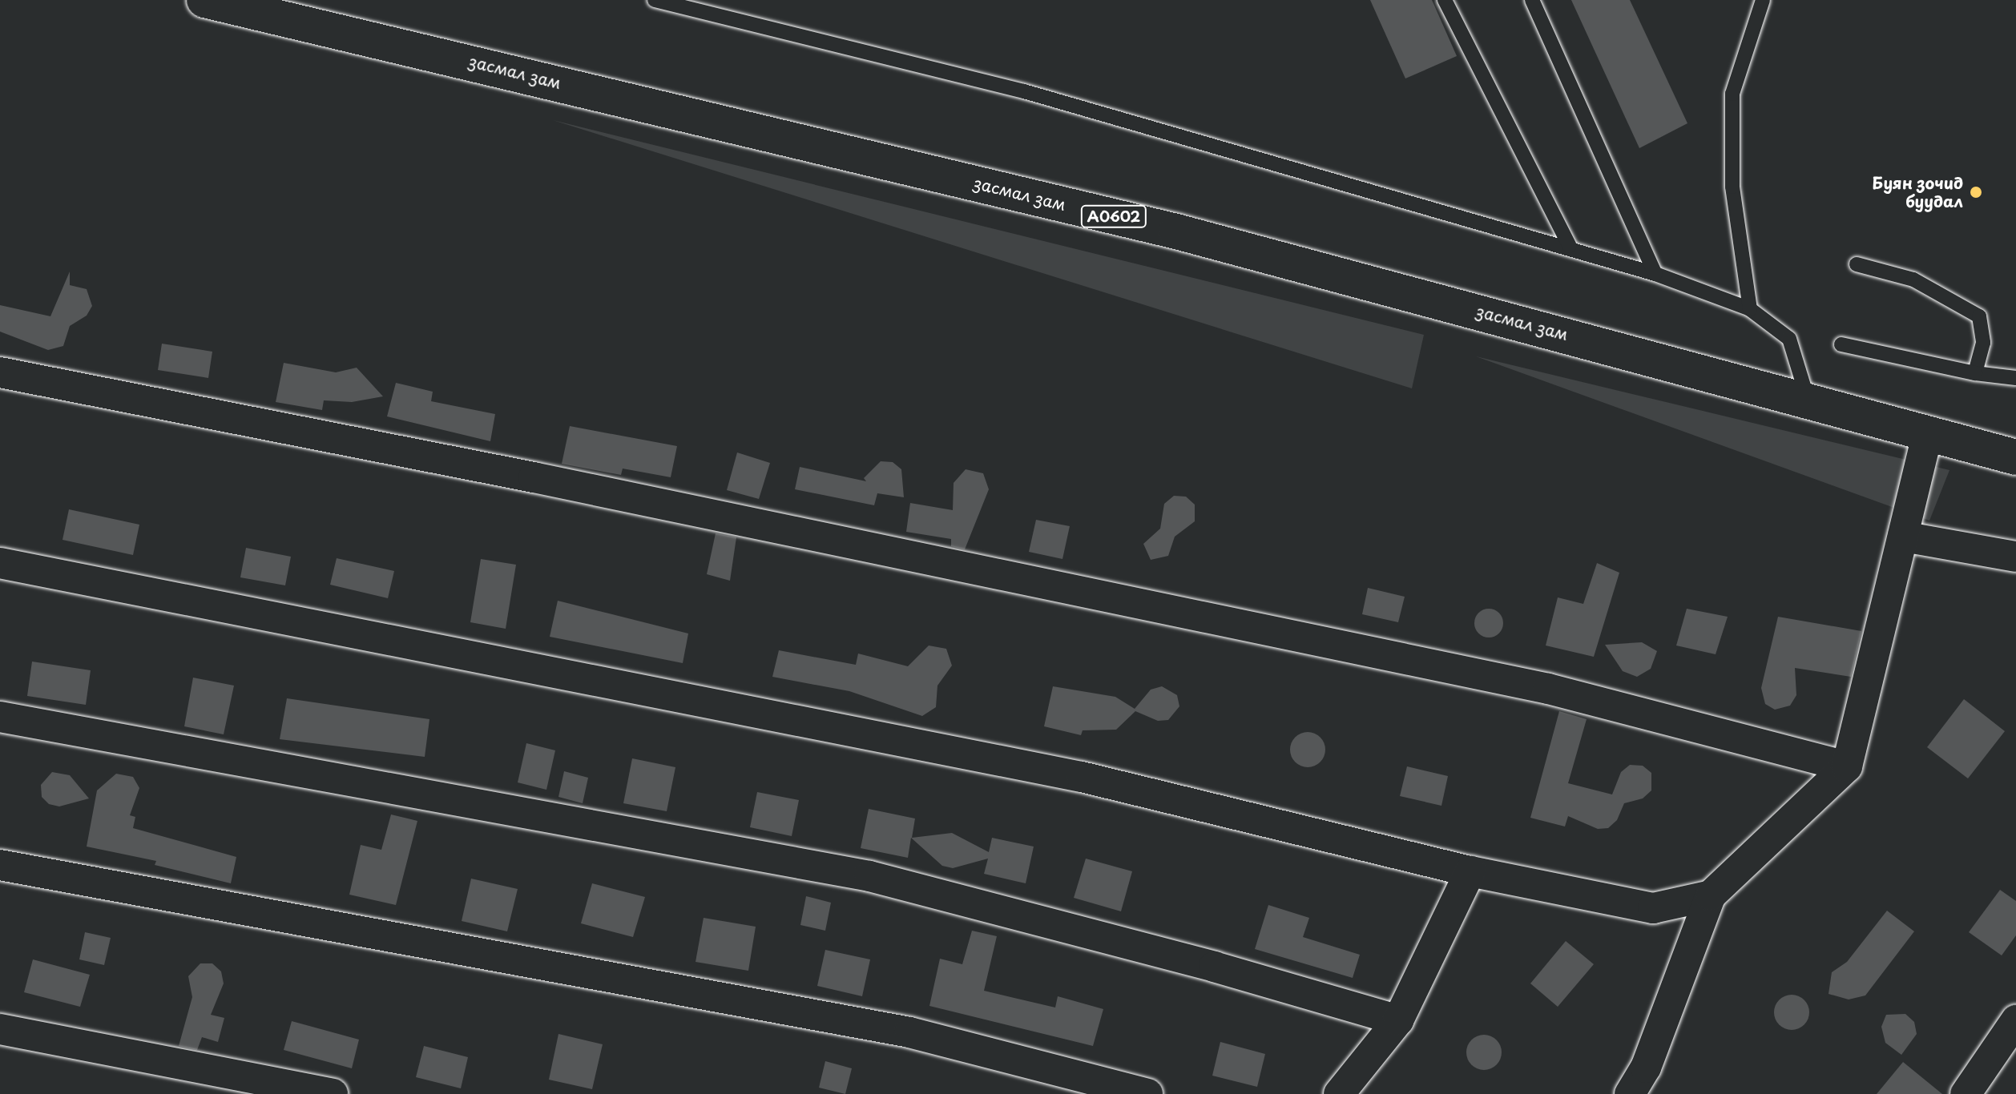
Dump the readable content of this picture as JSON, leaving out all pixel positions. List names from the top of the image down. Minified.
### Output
{"streets":{"highway":["засмал зам","A0602"]},"places":["Буян зочид буудал"]}
